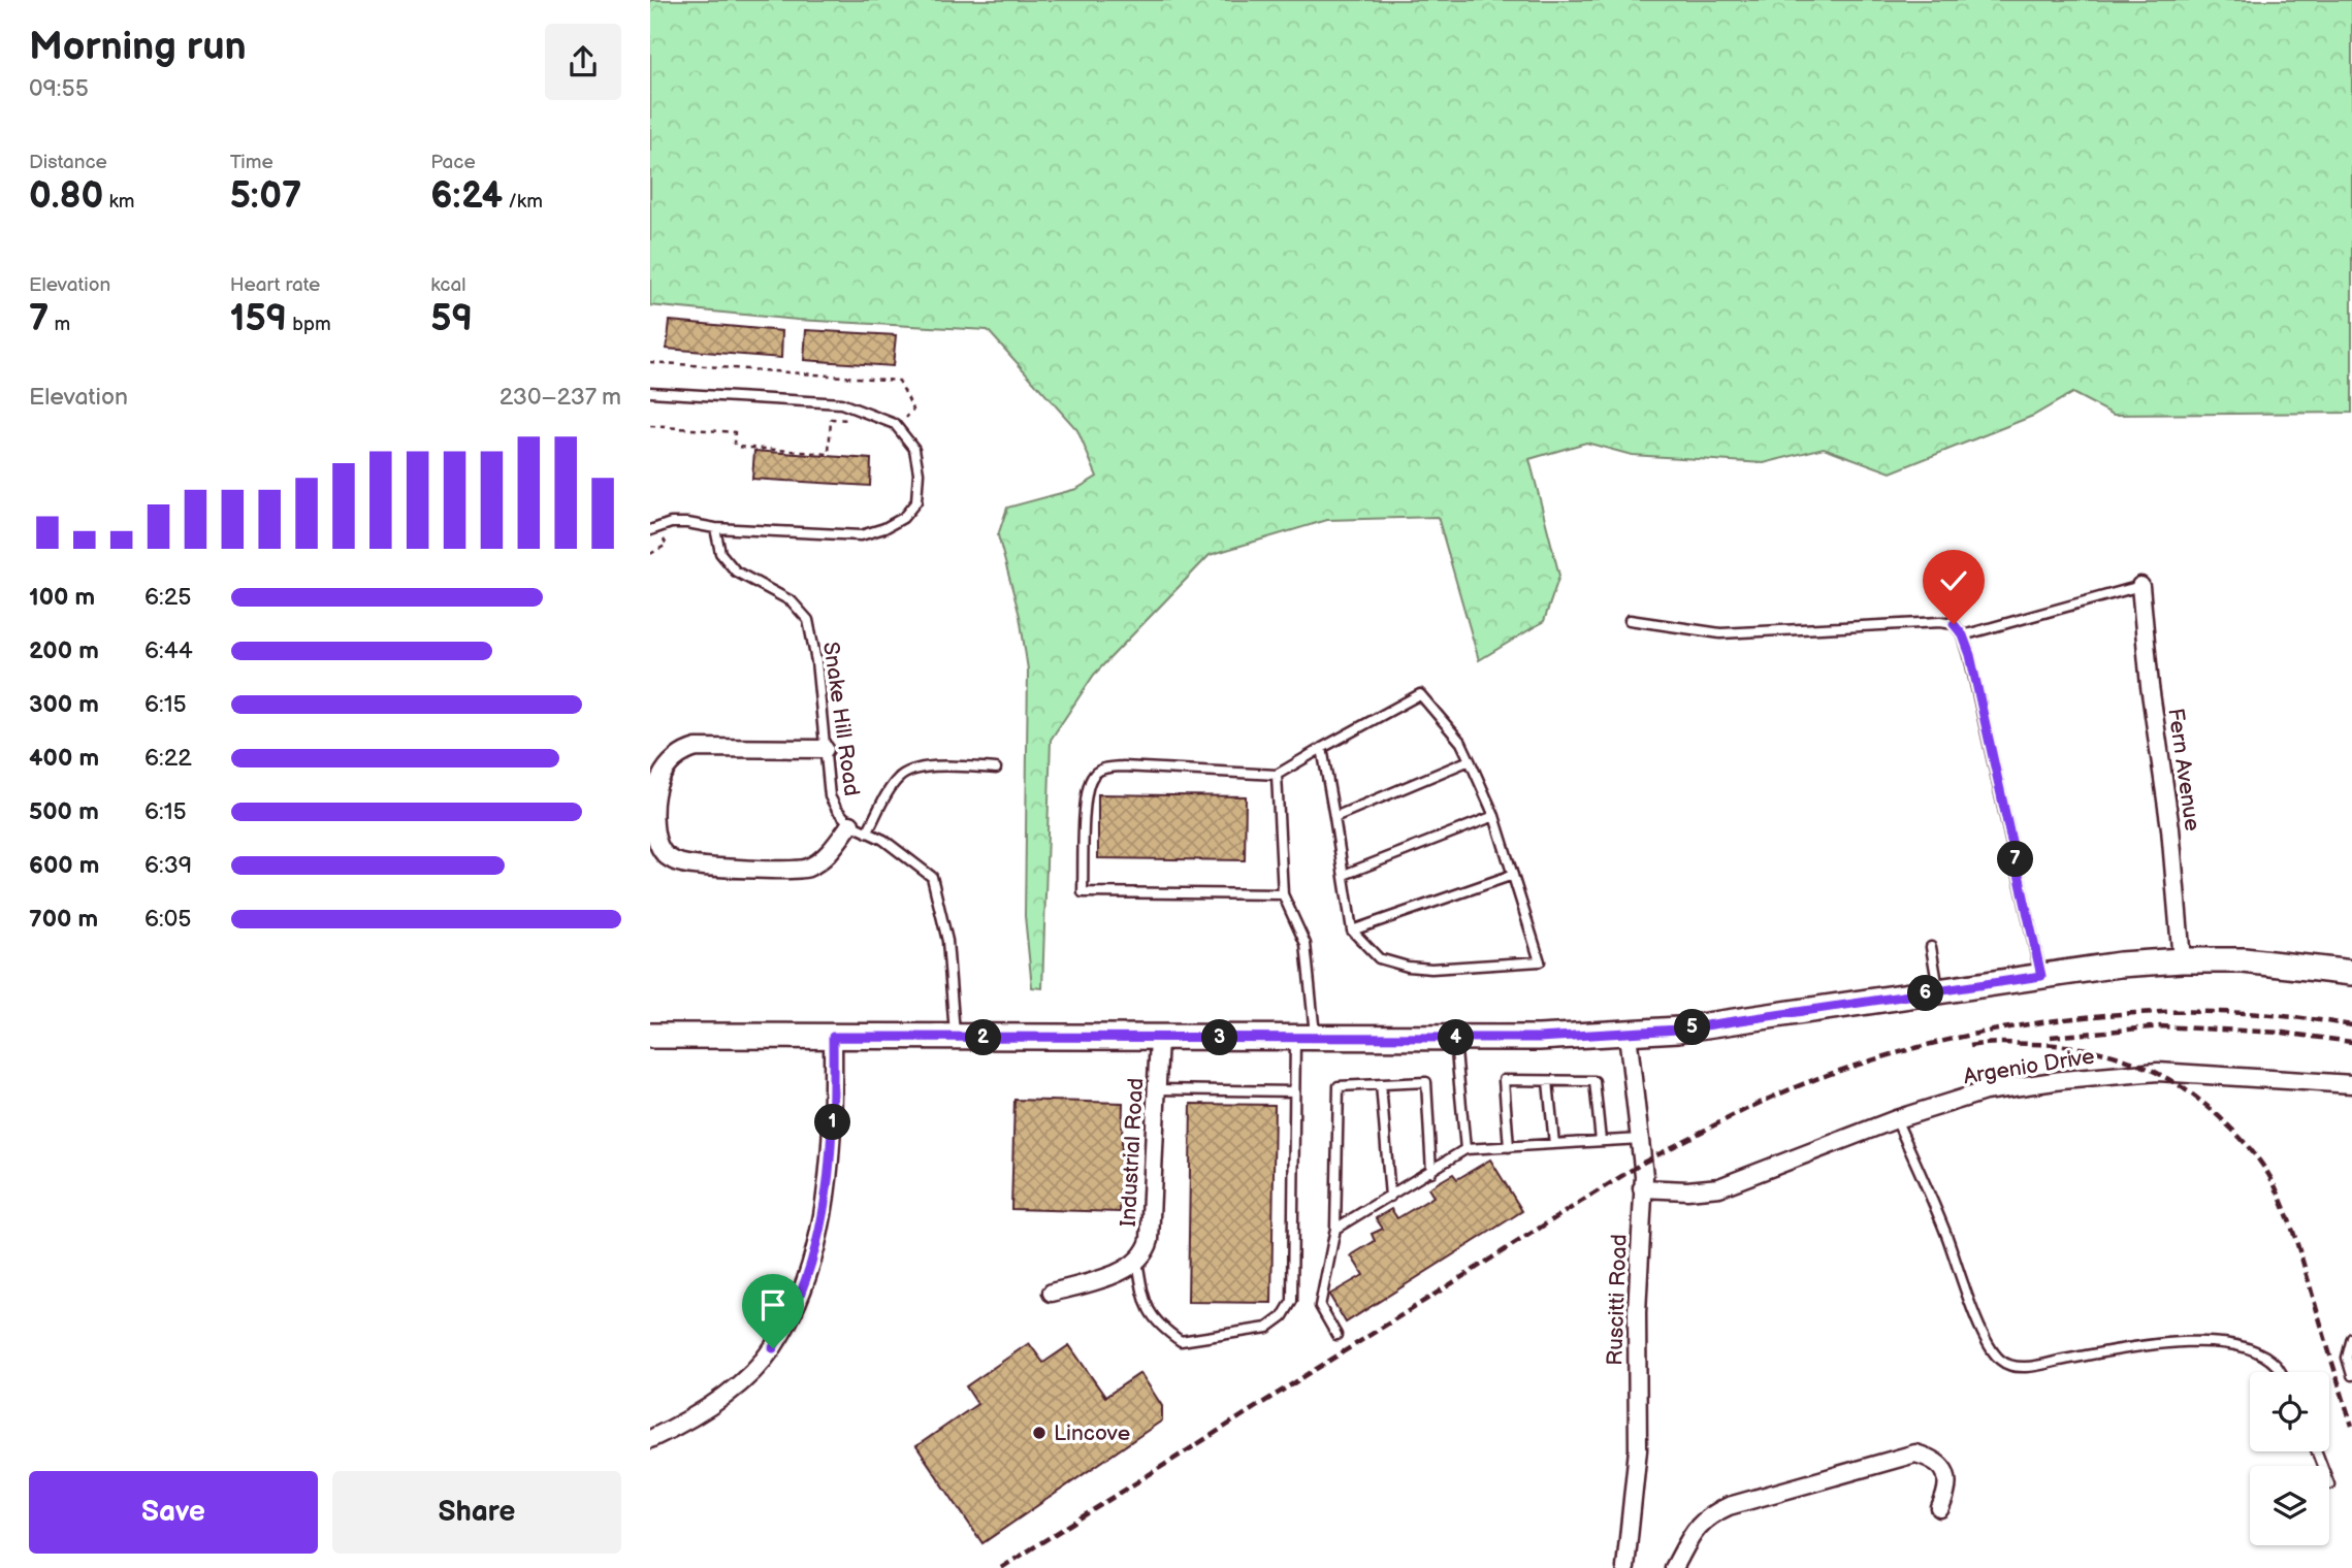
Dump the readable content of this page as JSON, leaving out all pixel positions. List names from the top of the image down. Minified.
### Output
{"streets":{"street":["Fern Avenue","Argenio Drive","Industrial Road","Ruscitti Road"],"lane":["Snake Hill Road"]},"crossings":[["Argenio Drive","Ruscitti Road"]],"places":["Lincove"],"page":{"heading":["Morning run","09:55"],"stats":[["Distance","0.80 km"],["Time","5:07"],["Pace","6:24 /km"],["Elevation","7 m"],["Heart rate","159 bpm"],["kcal","59"]],"chart":["Elevation","230–237 m"],"list":[{"name":"100 m","note":"6:25"},{"name":"200 m","note":"6:44"},{"name":"300 m","note":"6:15"},{"name":"400 m","note":"6:22"},{"name":"500 m","note":"6:15"},{"name":"600 m","note":"6:39"},{"name":"700 m","note":"6:05"}],"pins":["7","6","5","2","3","4","1"],"buttons":["Save","Share"]}}
